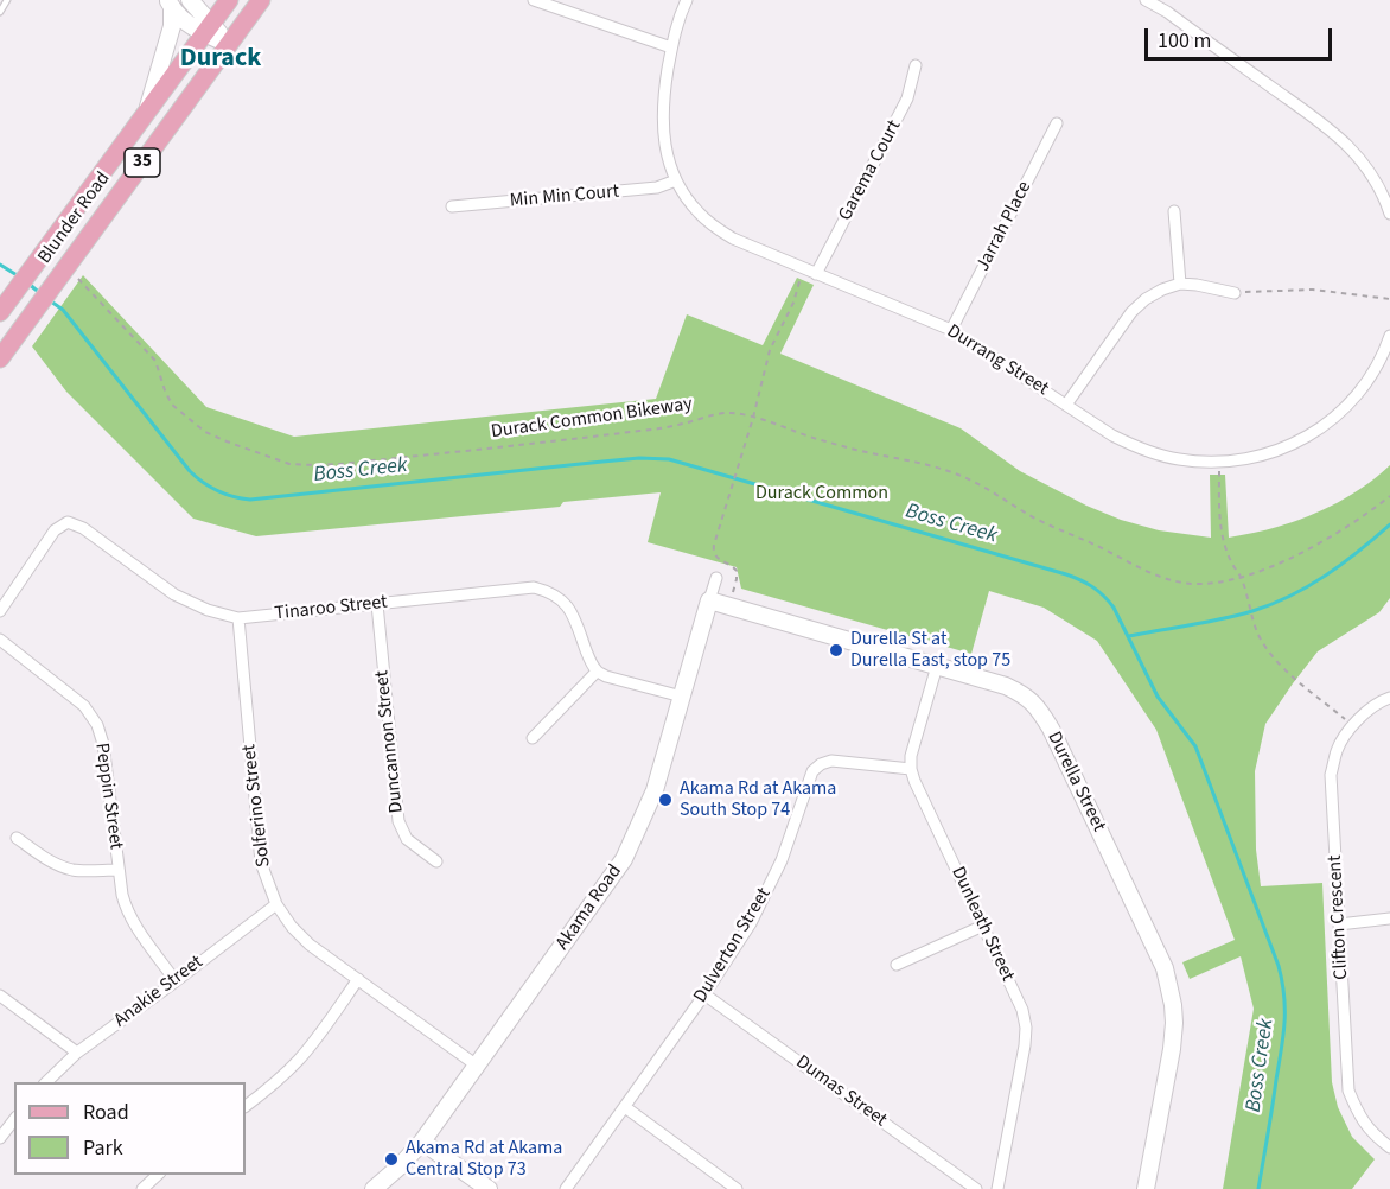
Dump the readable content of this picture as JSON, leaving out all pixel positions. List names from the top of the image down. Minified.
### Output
{"streets":{"main road":["35","Blunder Road"],"street":["Garema Court","Min Min Court","Jarrah Place","Durrang Street","Tinaroo Street","Duncannon Street","Durella Street","Peppin Street","Solferino Street","Akama Road","Clifton Crescent","Dunleath Street","Dulverton Street","Anakie Street","Dumas Street"],"path":["Durack Common Bikeway"]},"crossings":[["Garema Court","Durrang Street"],["Min Min Court","Durrang Street"],["Jarrah Place","Durrang Street"],["Tinaroo Street","Duncannon Street"],["Tinaroo Street","Solferino Street"],["Durella Street","Akama Road"],["Peppin Street","Anakie Street"],["Solferino Street","Akama Road"],["Solferino Street","Anakie Street"],["Dunleath Street","Dulverton Street"],["Dulverton Street","Dumas Street"]],"districts":["Durack"],"water":["Boss Creek"],"parks":["Durack Common"],"places":["Durella St at Durella East, stop 75","Akama Rd at Akama South Stop 74","Akama Rd at Akama Central Stop 73"],"legend":["Road","Park"],"scale_bar":"100 m"}
